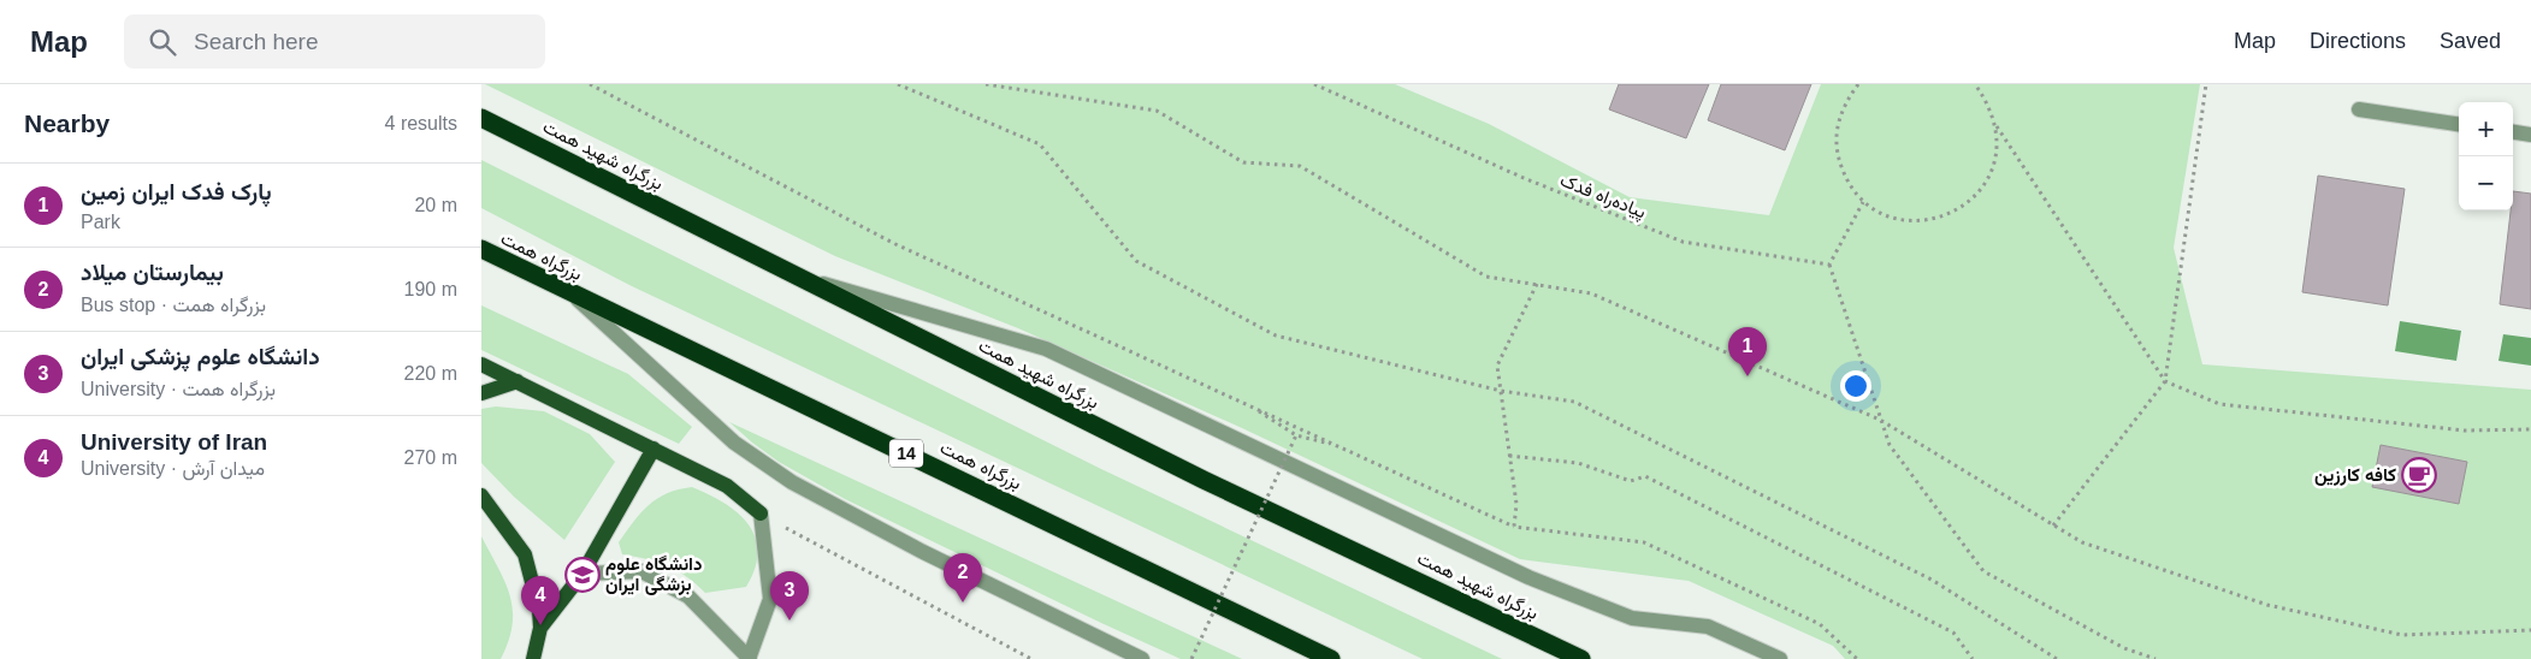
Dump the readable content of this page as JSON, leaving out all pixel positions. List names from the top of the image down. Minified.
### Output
{"streets":{"highway":["بزرگراه شهید همت","بزرگراه همت","14"],"path":["پیاده‌راه فدک"]},"places":{"cafe":["کافه کارزین"],"school or university":["دانشگاه علوم بزشگى ايران"]},"page":{"header":"Map","search":"Search here","nav":["Map","Directions","Saved"],"heading":["Nearby","4 results"],"map_buttons":["+","−"],"list":[{"mark":"1","name":"پارک فدک ایران زمین","note":"Park","value":"20 m"},{"mark":"2","name":"بیمارستان میلاد","note":"Bus stop · بزرگراه همت","value":"190 m"},{"mark":"3","name":"دانشگاه علوم پزشکی ایران","note":"University · بزرگراه همت","value":"220 m"},{"mark":"4","name":"University of Iran","note":"University · میدان آرش","value":"270 m"}],"pins":["1","2","3","4"]}}
